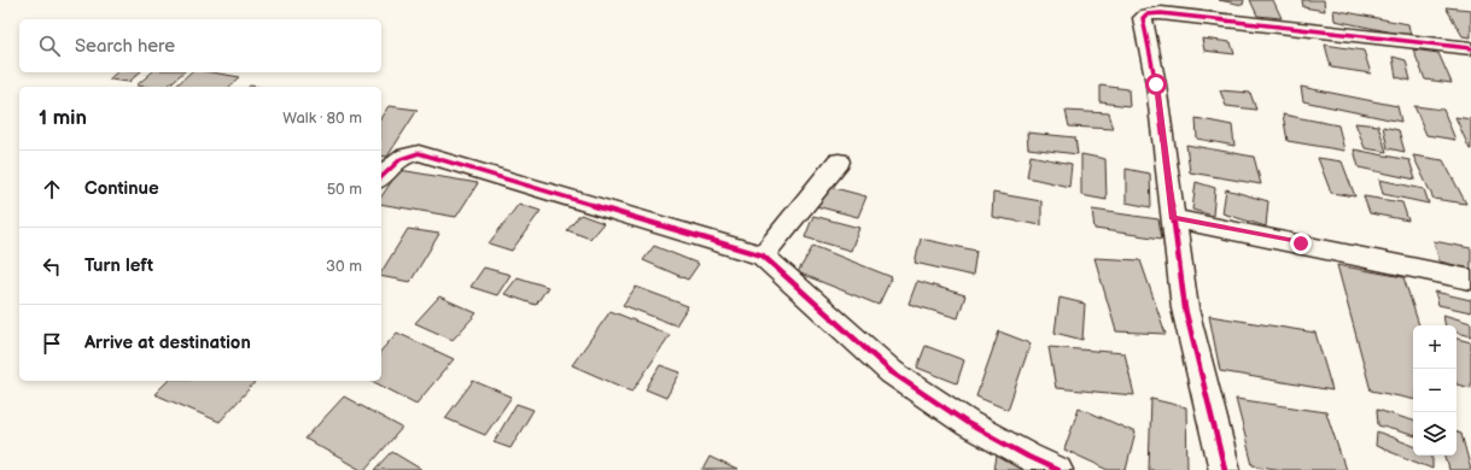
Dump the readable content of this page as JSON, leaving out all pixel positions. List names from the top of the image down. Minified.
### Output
{"page":{"search":"Search here","heading":["1 min","Walk · 80 m"],"list":[["Continue","50 m"],["Turn left","30 m"],"Arrive at destination"],"map_buttons":["+","−"]}}
